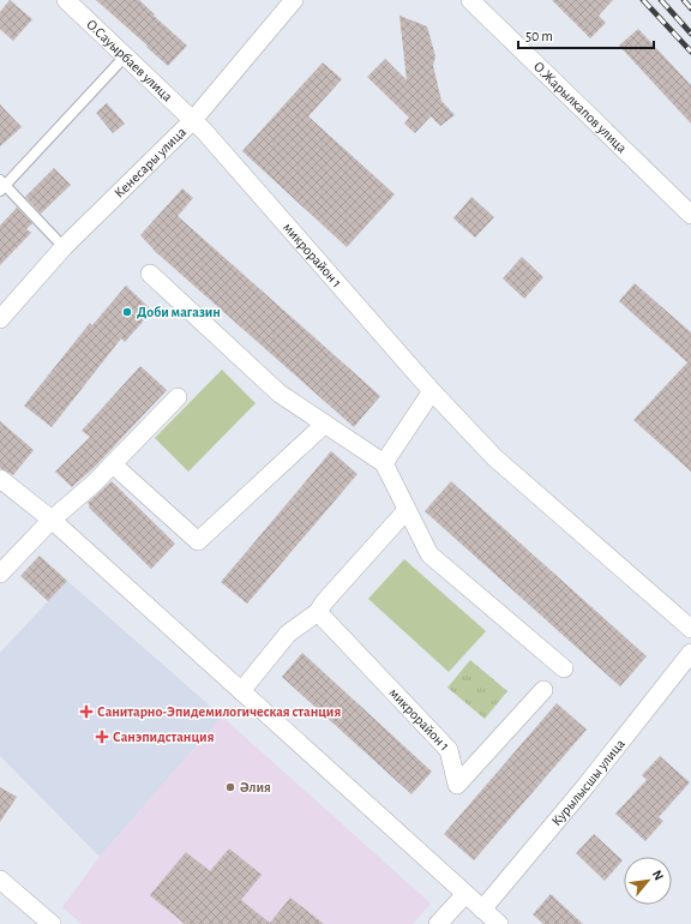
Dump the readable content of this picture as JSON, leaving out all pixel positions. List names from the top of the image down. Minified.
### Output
{"streets":{"street":["О.Сауырбаев улица","О.Жарылкапов улица","Кенесары улица","микрорайон 1","Курылысшы улица"]},"crossings":[["О.Сауырбаев улица","Кенесары улица"],["О.Сауырбаев улица","микрорайон 1"],["Кенесары улица","микрорайон 1"]],"places":{"other":["Доби магазин","Әлия"],"health":["Санитарно-Эпидемилогическая станция","Санэпидстанция"]},"scale_bar":"50 m","north":"top right"}
